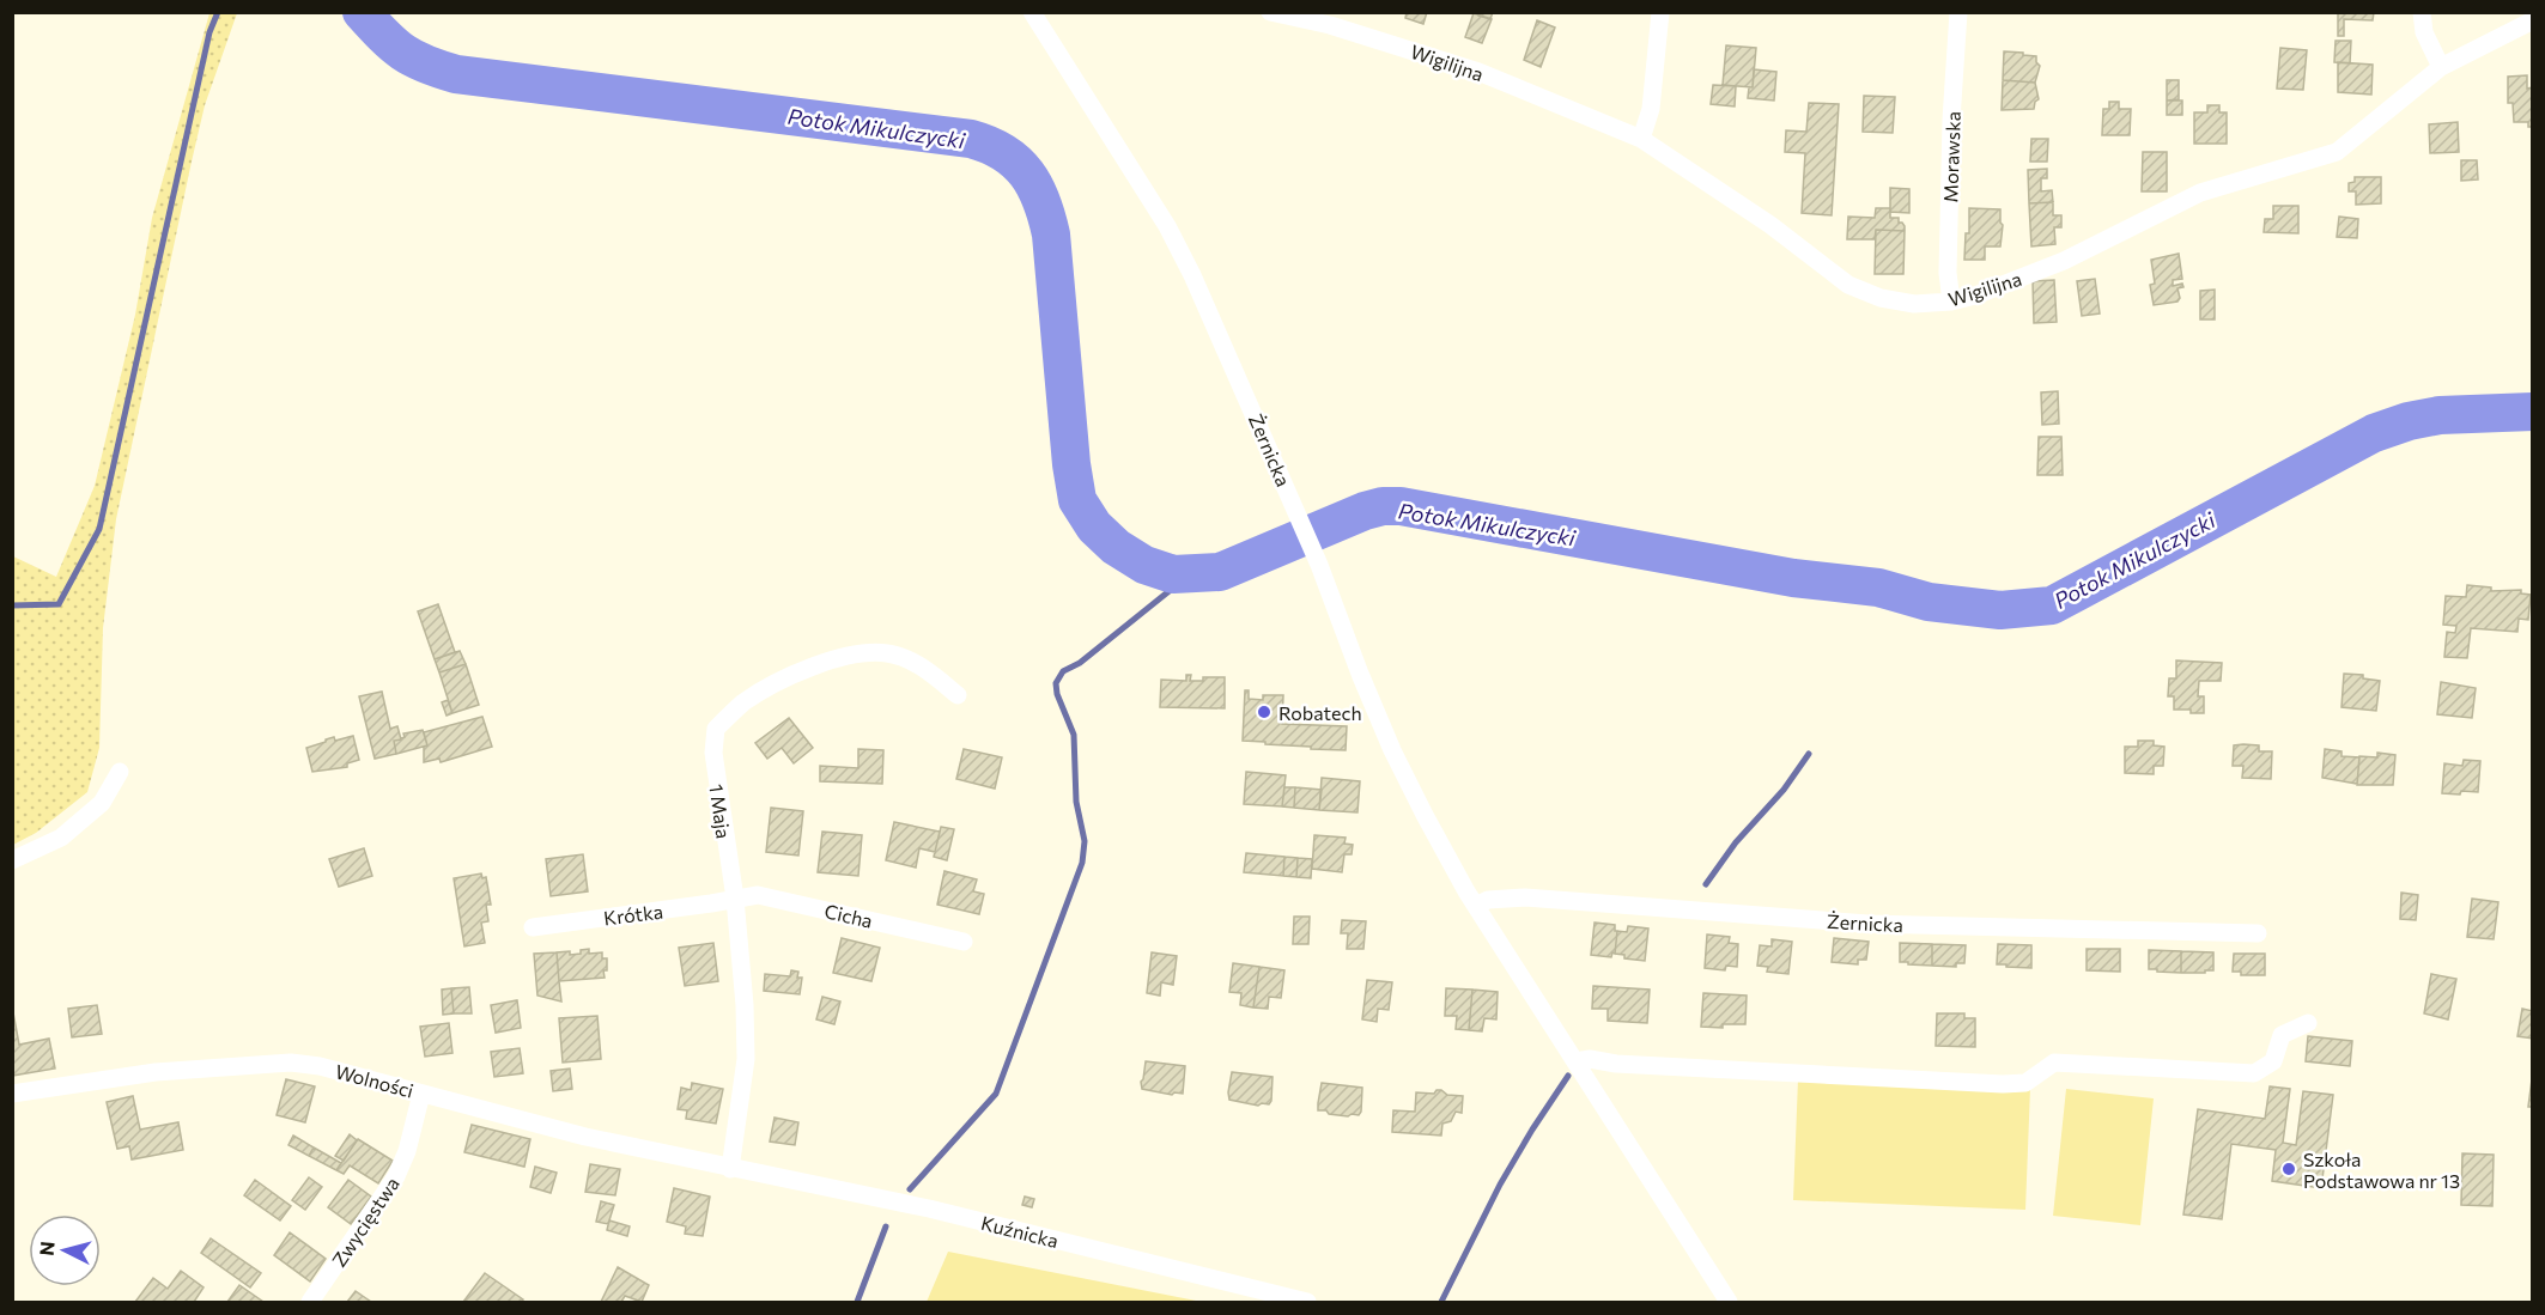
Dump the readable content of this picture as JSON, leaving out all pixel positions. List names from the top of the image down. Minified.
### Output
{"streets":{"street":["Wigilijna","Morawska","Żernicka","1 Maja","Krótka","Cicha","Wolności","Zwycięstwa","Kuźnicka"]},"crossings":[["Wigilijna","Morawska"],["1 Maja","Krótka"],["1 Maja","Cicha"],["1 Maja","Wolności"],["1 Maja","Kuźnicka"],["Krótka","Cicha"],["Wolności","Zwycięstwa"],["Wolności","Kuźnicka"]],"water":["Potok Mikulczycki"],"places":["Robatech","Szkoła Podstawowa nr 13"],"north":"left"}
